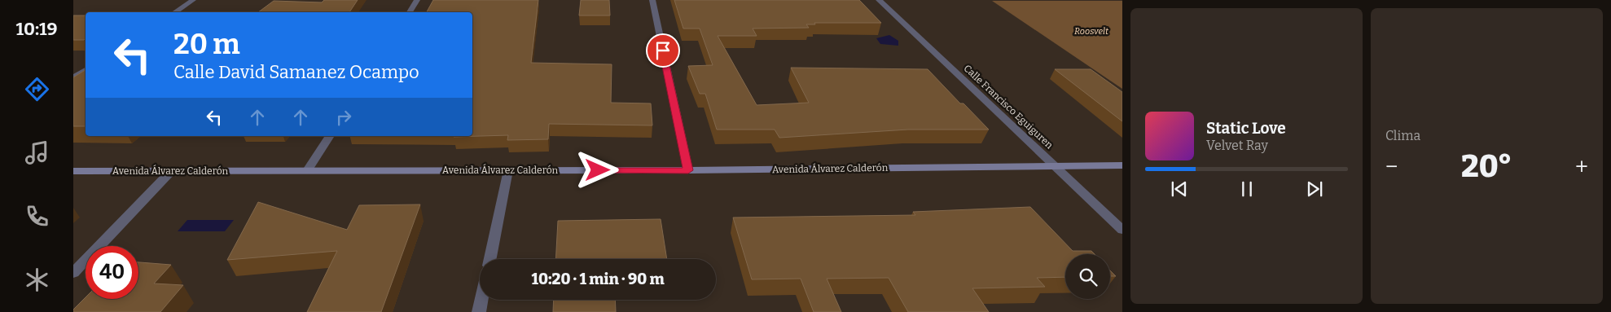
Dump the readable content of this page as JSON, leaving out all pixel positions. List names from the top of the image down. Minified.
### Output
{"streets":{"street":["Calle Francisco Eguiguren","Avenida Álvarez Calderón"]},"crossings":[["Calle Francisco Eguiguren","Avenida Álvarez Calderón"]],"parks":["Roosvelt"],"page":{"tabs":"10:19","tile":"Clima","turn":["20 m","Calle David Samanez Ocampo"],"song":["Static Love","Velvet Ray"],"heat":["−","20°","+"],"limit":"40","trip":"10:20 · 1 min · 90 m"}}
